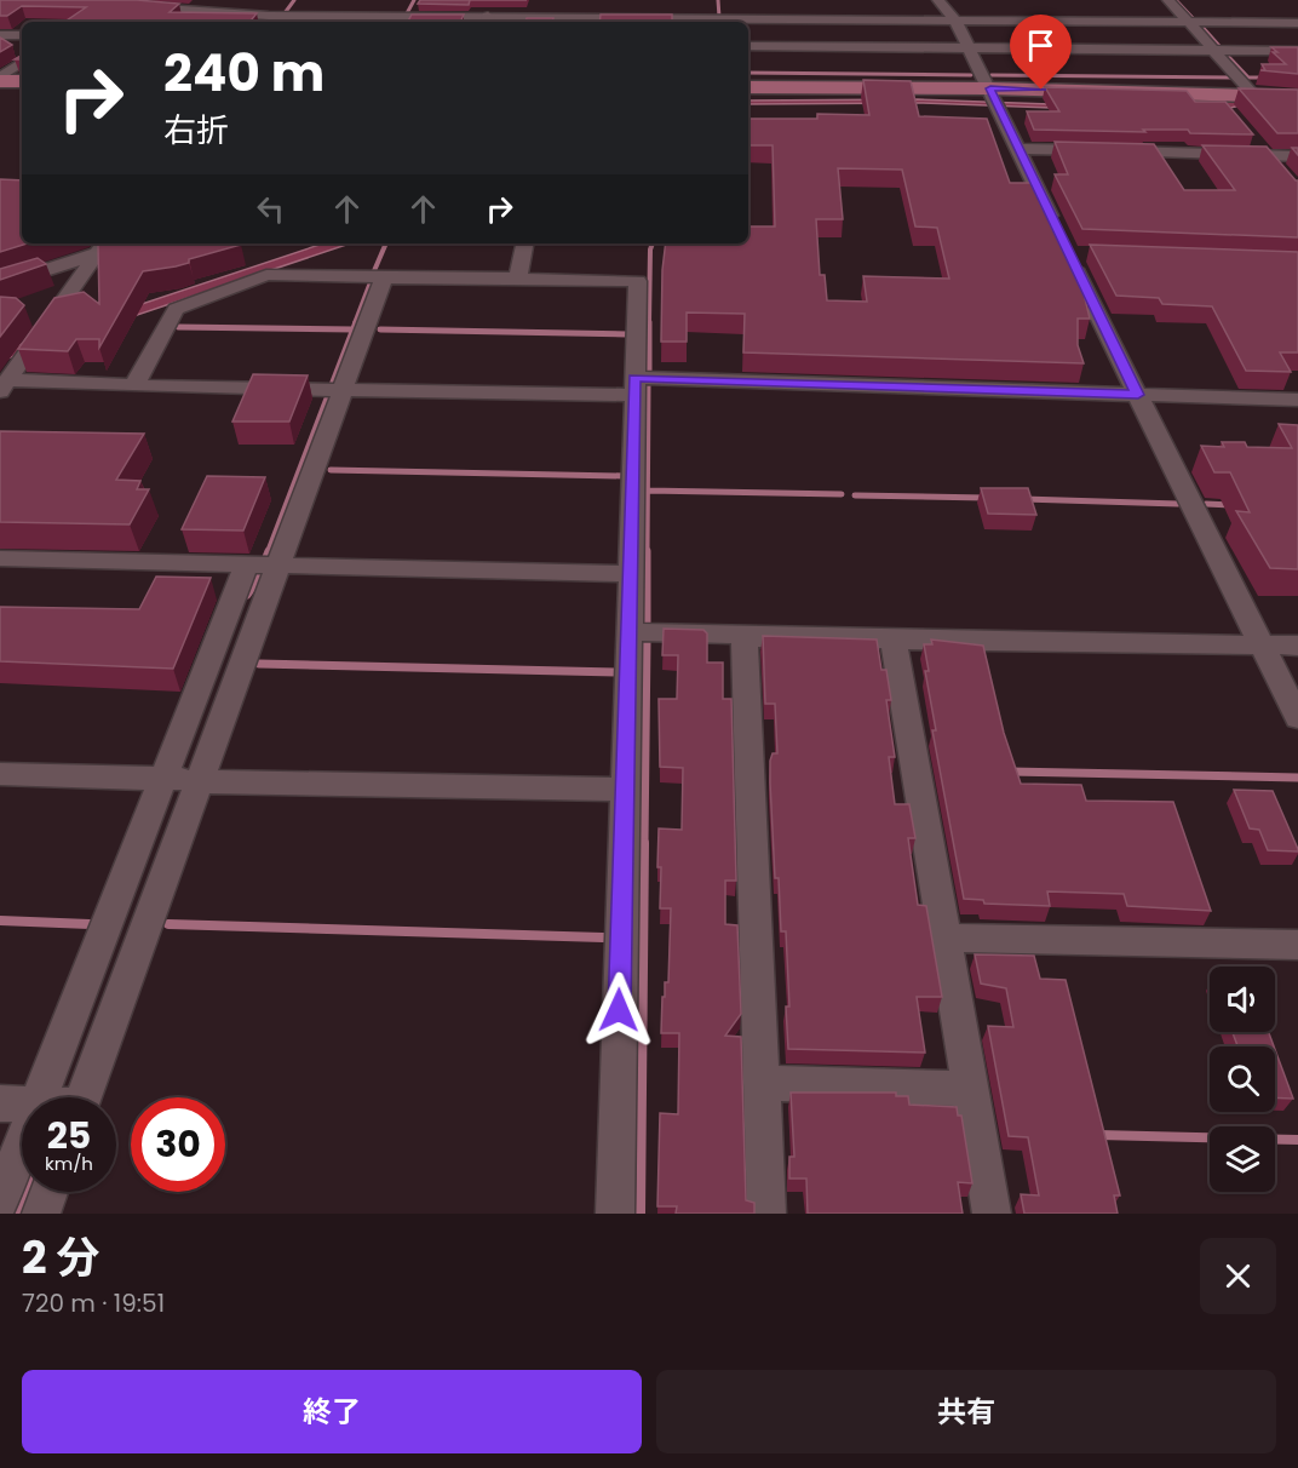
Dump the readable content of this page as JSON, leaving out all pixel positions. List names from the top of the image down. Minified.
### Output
{"page":{"turn":["240 m","右折"],"speed":"25 km/h","limit":"30","heading":["2 分","720 m · 19:51"],"buttons":["終了","共有"]}}
